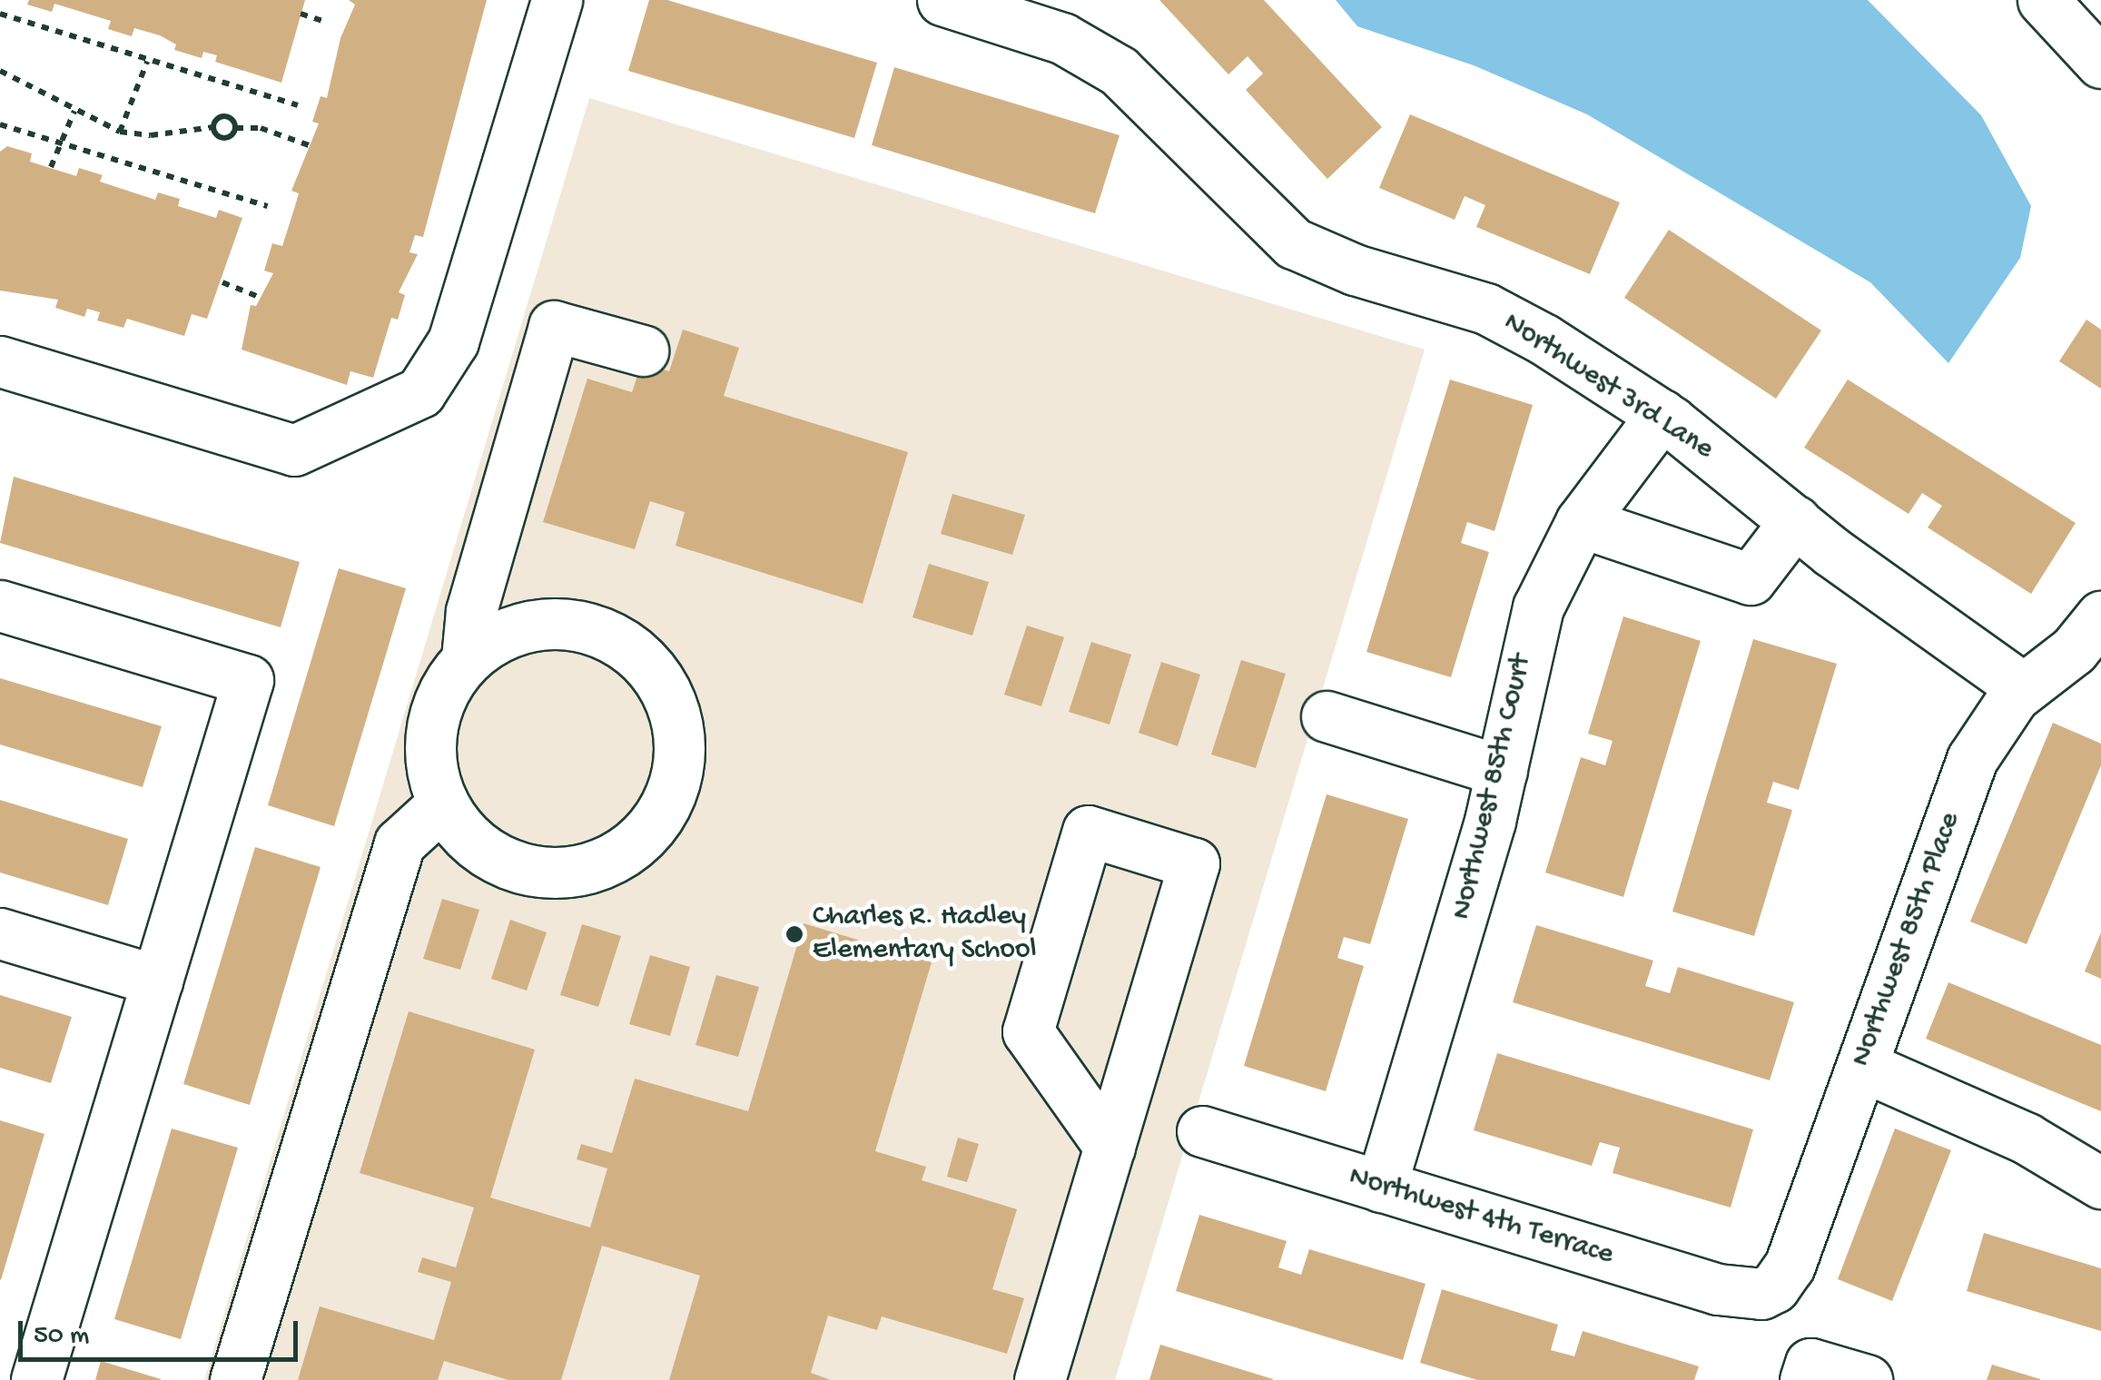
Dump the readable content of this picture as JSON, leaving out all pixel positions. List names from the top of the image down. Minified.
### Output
{"streets":{"street":["Northwest 3rd Lane","Northwest 85th Court","Northwest 85th Place","Northwest 4th Terrace"]},"crossings":[["Northwest 3rd Lane","Northwest 85th Court"],["Northwest 3rd Lane","Northwest 85th Place"],["Northwest 85th Court","Northwest 4th Terrace"],["Northwest 85th Place","Northwest 4th Terrace"]],"places":["Charles R. Hadley Elementary School"],"scale_bar":"50 m"}
